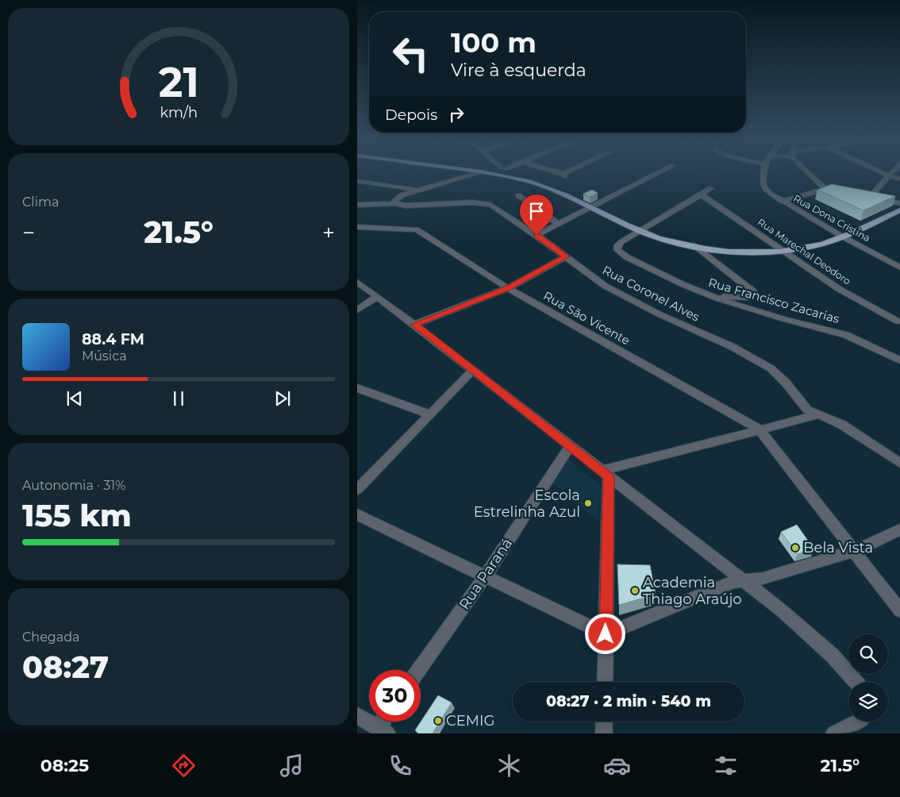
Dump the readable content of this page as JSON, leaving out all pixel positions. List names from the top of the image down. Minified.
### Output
{"streets":{"street":["Rua Dona Cristina","Rua Marechal Deodoro","Rua Coronel Alves","Rua Francisco Zacarias","Rua São Vicente","Rua Paraná"]},"crossings":[["Rua Marechal Deodoro","Rua Francisco Zacarias"]],"places":["Escola Estrelinha Azul","Bela Vista","Academia Thiago Araújo","CEMIG"],"page":{"turn":["100 m","Vire à esquerda"],"then":"Depois","tile":["Clima",["Autonomia · 31%","155 km"],["Chegada","08:27"]],"heat":["−","21.5°","+"],"song":["88.4 FM","Música"],"limit":"30","trip":"08:27 · 2 min · 540 m","tabs":["08:25","21.5°"],"gauge":["21","km/h"]}}
